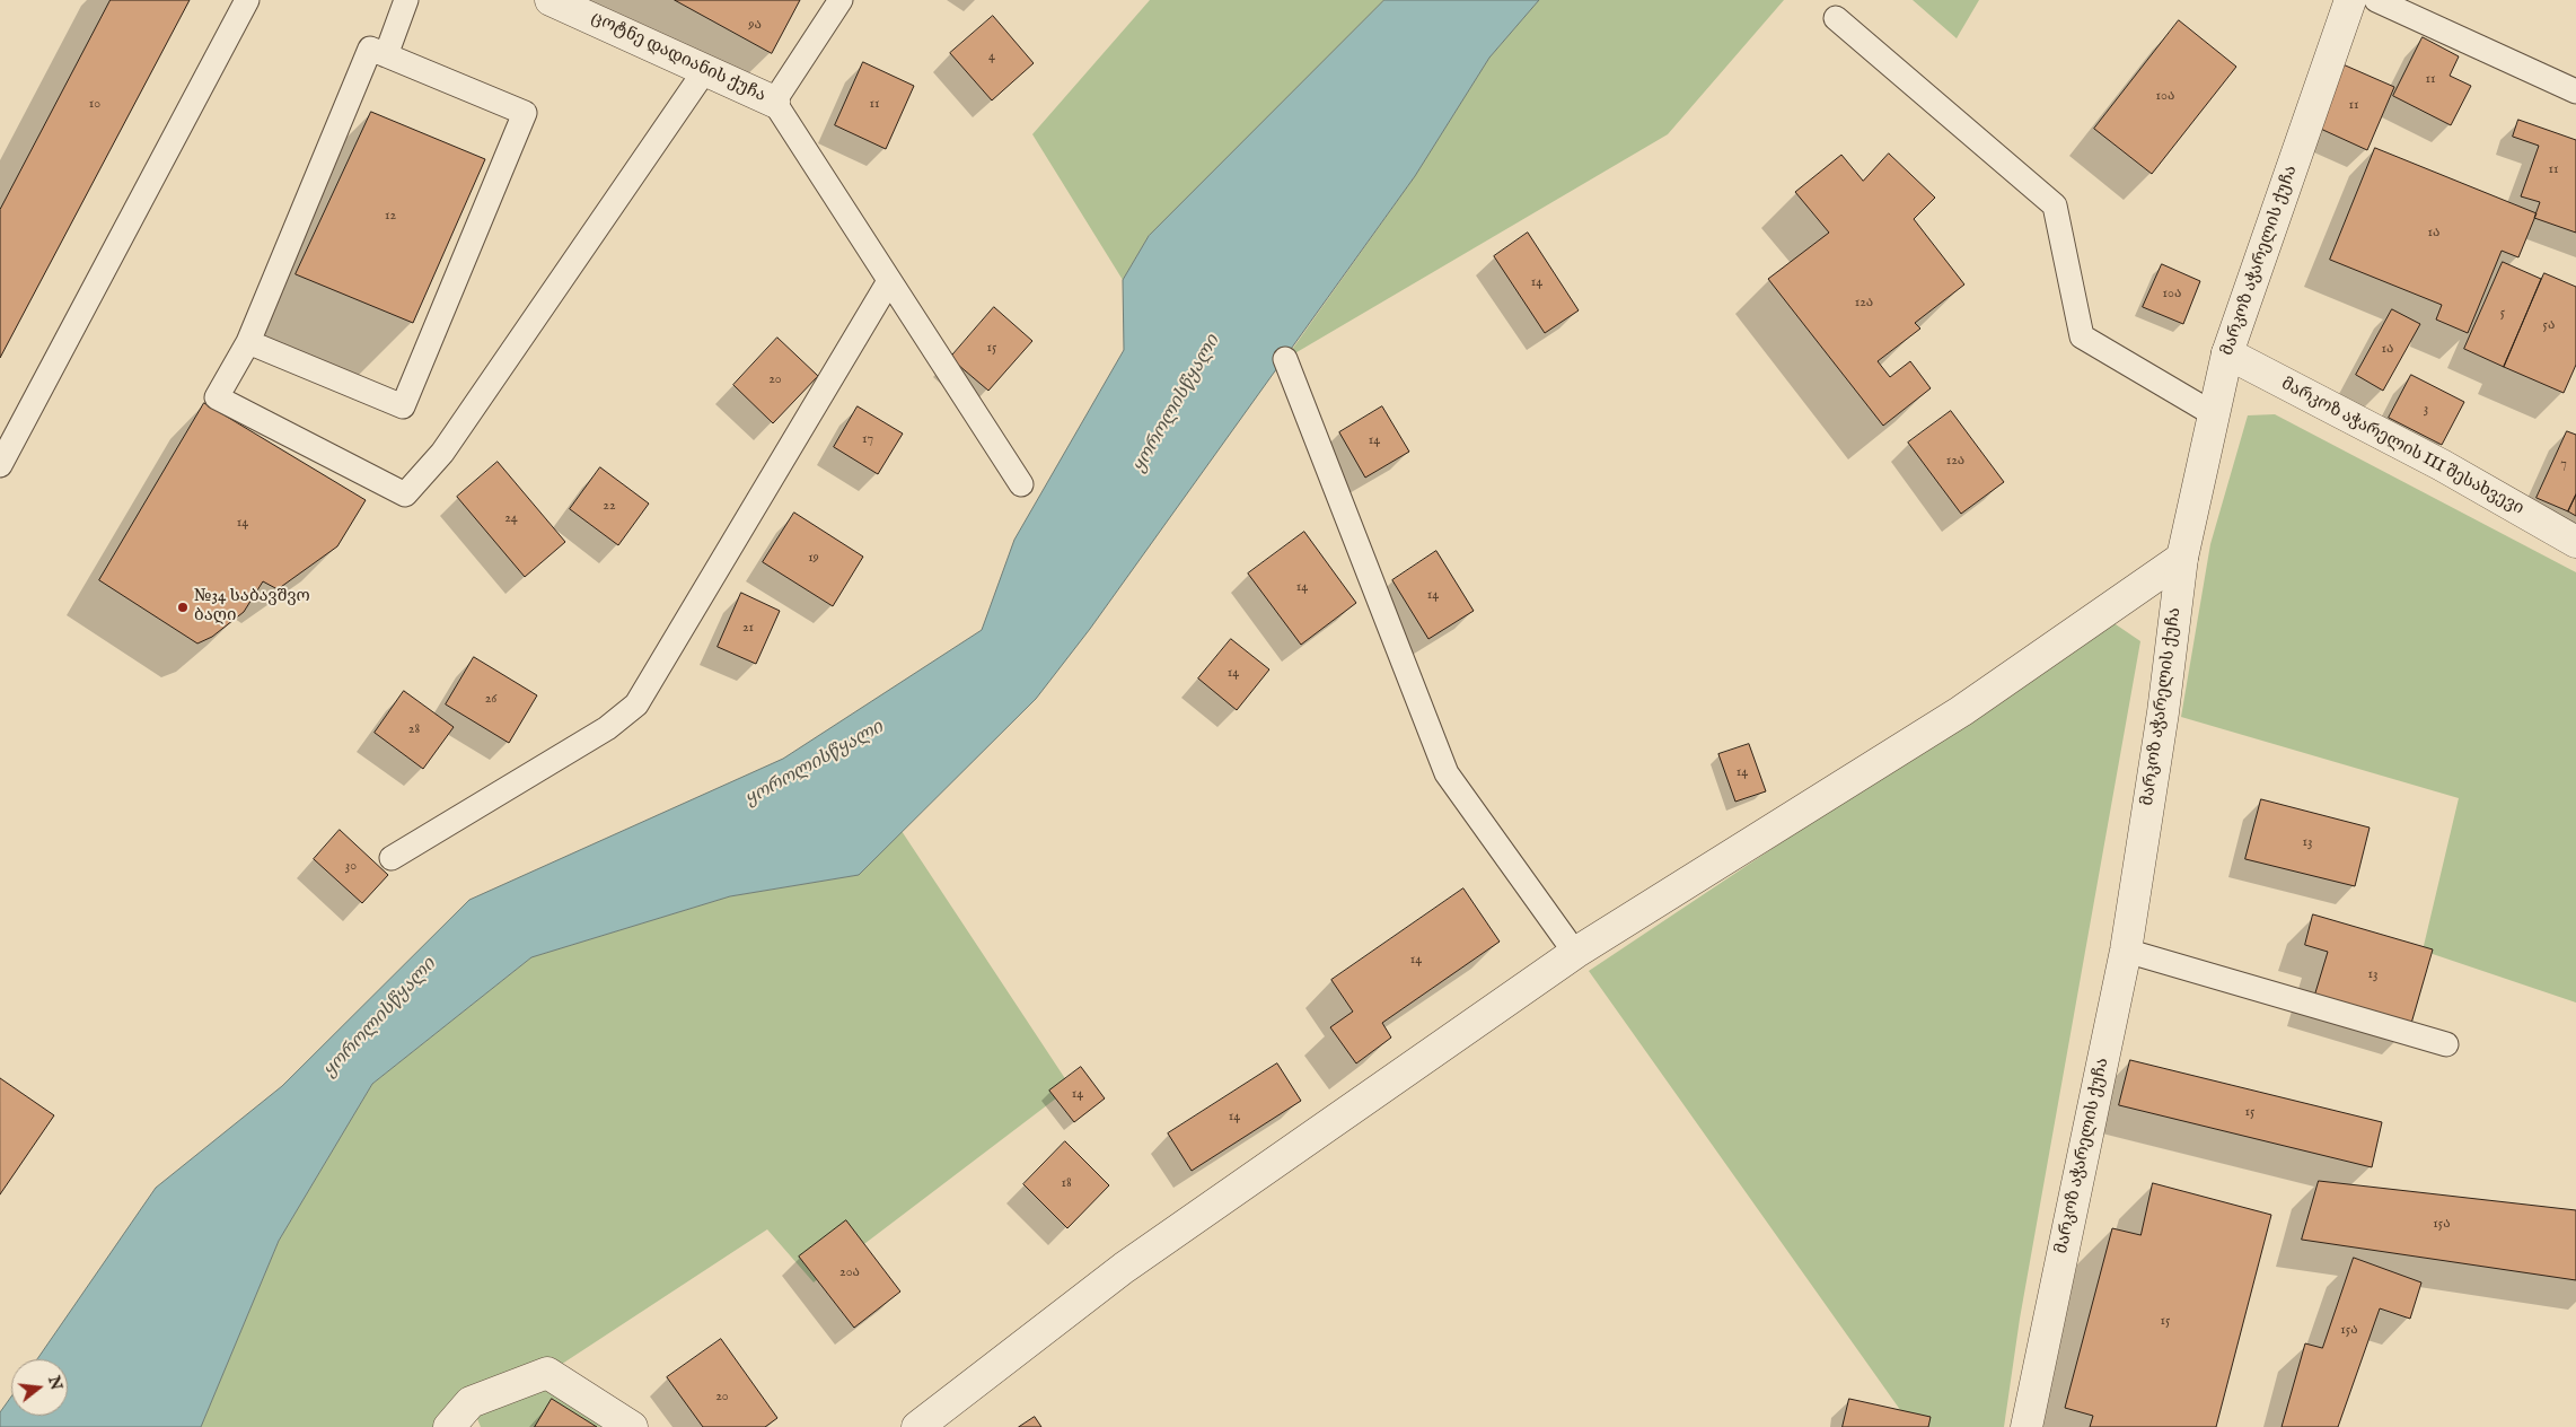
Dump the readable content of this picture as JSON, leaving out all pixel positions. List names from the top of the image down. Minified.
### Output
{"streets":{"street":["ცოტნე დადიანის ქუჩა","მარკოზ აჭარელის ქუჩა","მარკოზ აჭარელის III შესახვევი"]},"crossings":[["მარკოზ აჭარელის ქუჩა","მარკოზ აჭარელის III შესახვევი"]],"water":["ყოროლისწყალი"],"places":["№34 საბავშვო ბაღი"],"house_numbers":["9ა","4","11","10ა","10","11","11","11","12","1ა","14","10ა","12ა","5","5ა","15","1ა","20","3","17","14","12ა","7","22","24","14","19","14","14","21","14","26","28","14","13","30","14","13","14","15","14","18","15ა","20ა","15","15ა","20"],"north":"right"}
